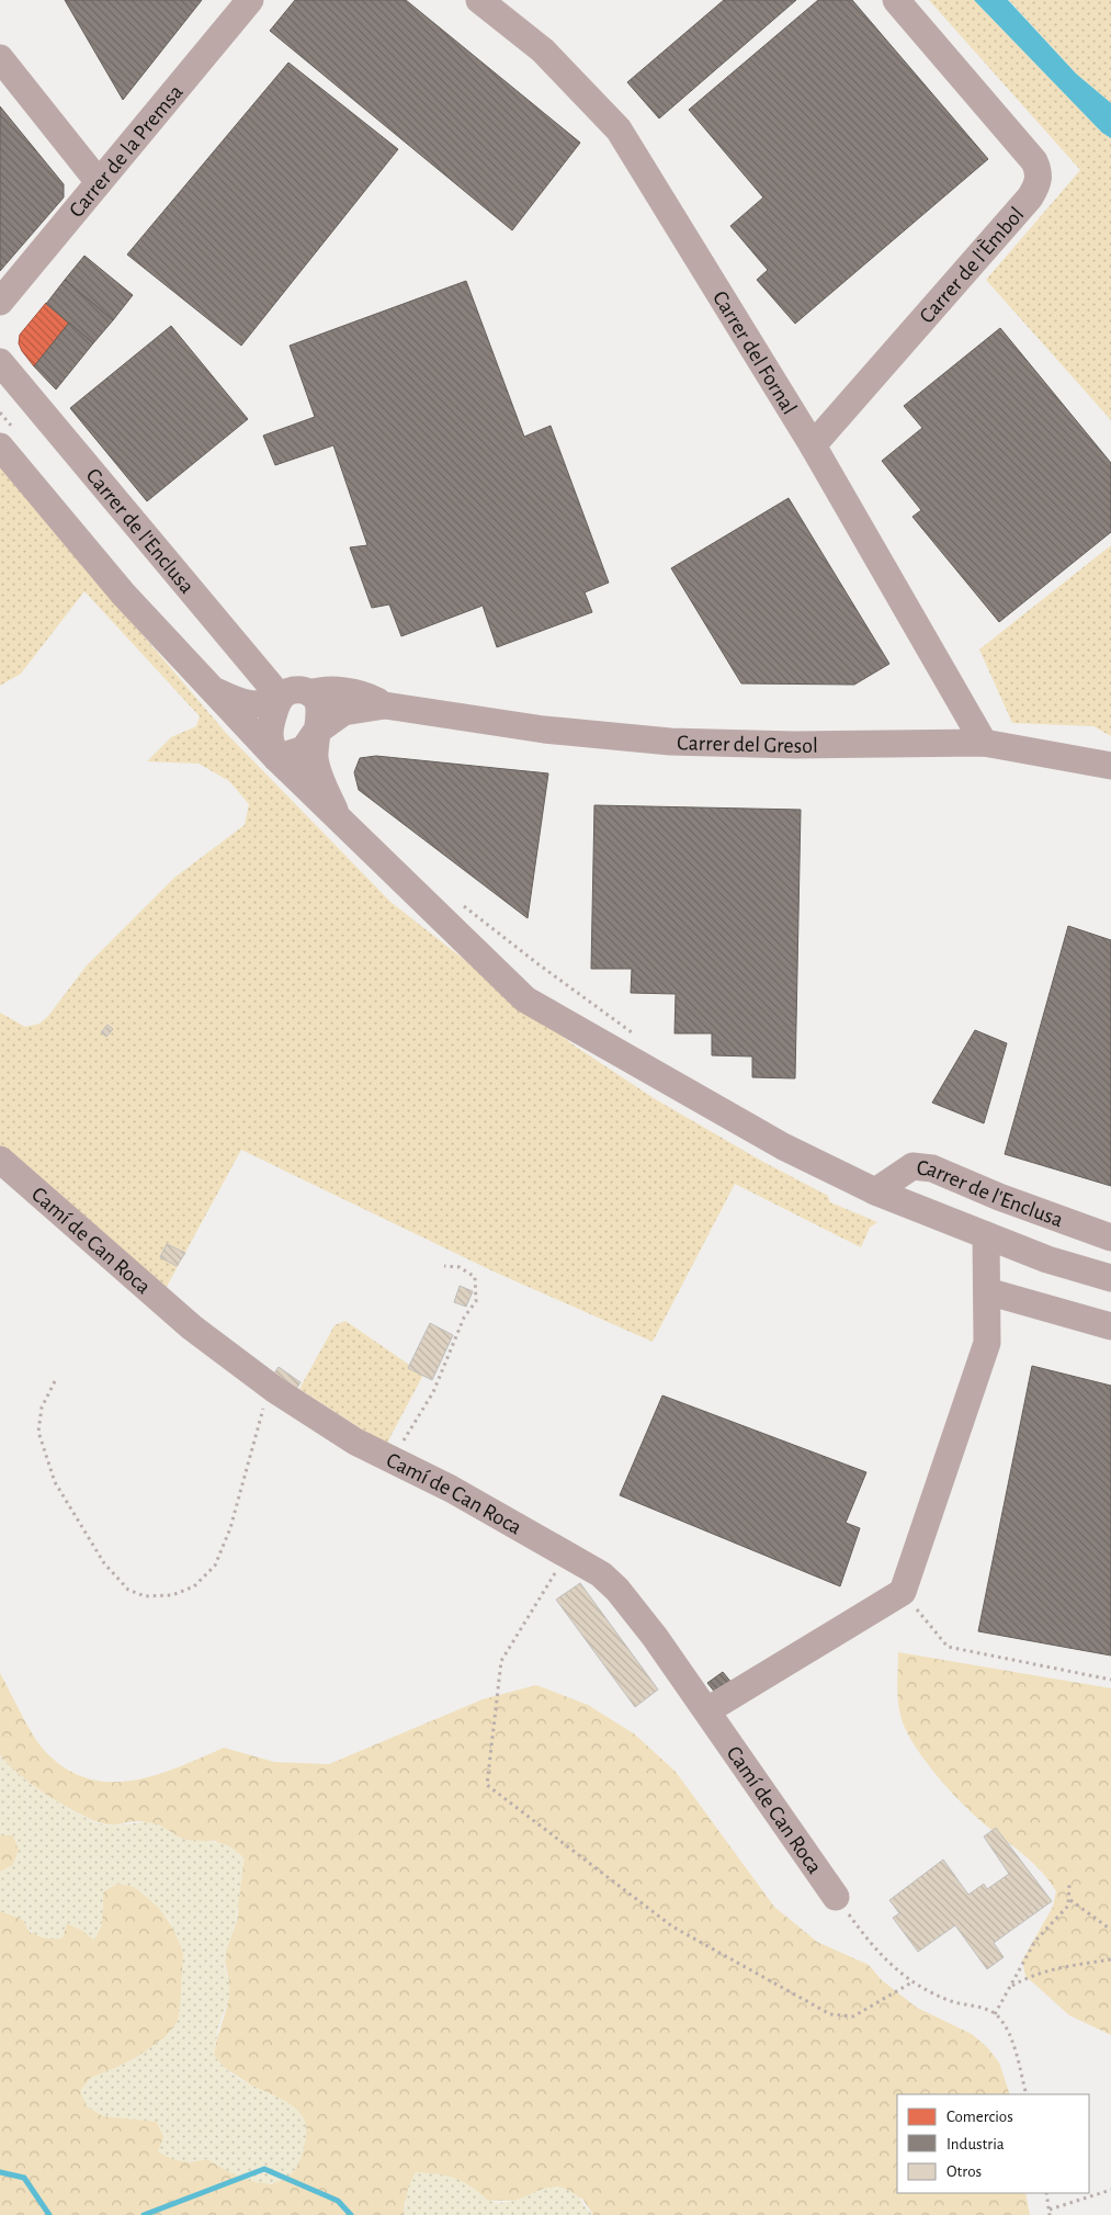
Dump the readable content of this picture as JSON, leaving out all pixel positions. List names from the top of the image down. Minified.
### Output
{"streets":{"street":["Carrer de la Premsa","Carrer de l'Èmbol","Carrer del Fornal","Carrer de l'Enclusa","Carrer del Gresol","Camí de Can Roca"]},"crossings":[["Carrer de l'Èmbol","Carrer del Fornal"],["Carrer del Fornal","Carrer del Gresol"]],"legend":["Comercios","Industria","Otros"]}
